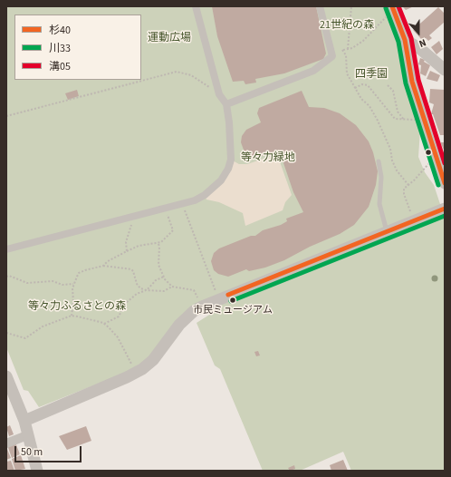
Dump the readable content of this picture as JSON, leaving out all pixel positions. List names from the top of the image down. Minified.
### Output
{"parks":["21世紀の森","運動広場","四季園","等々力緑地","等々力ふるさとの森"],"places":["市民ミュージアム"],"lines":["transit line 杉40","transit line 溝05","transit line 川33"],"legend":["杉40","川33","溝05"],"scale_bar":"50 m","north":"bottom"}
